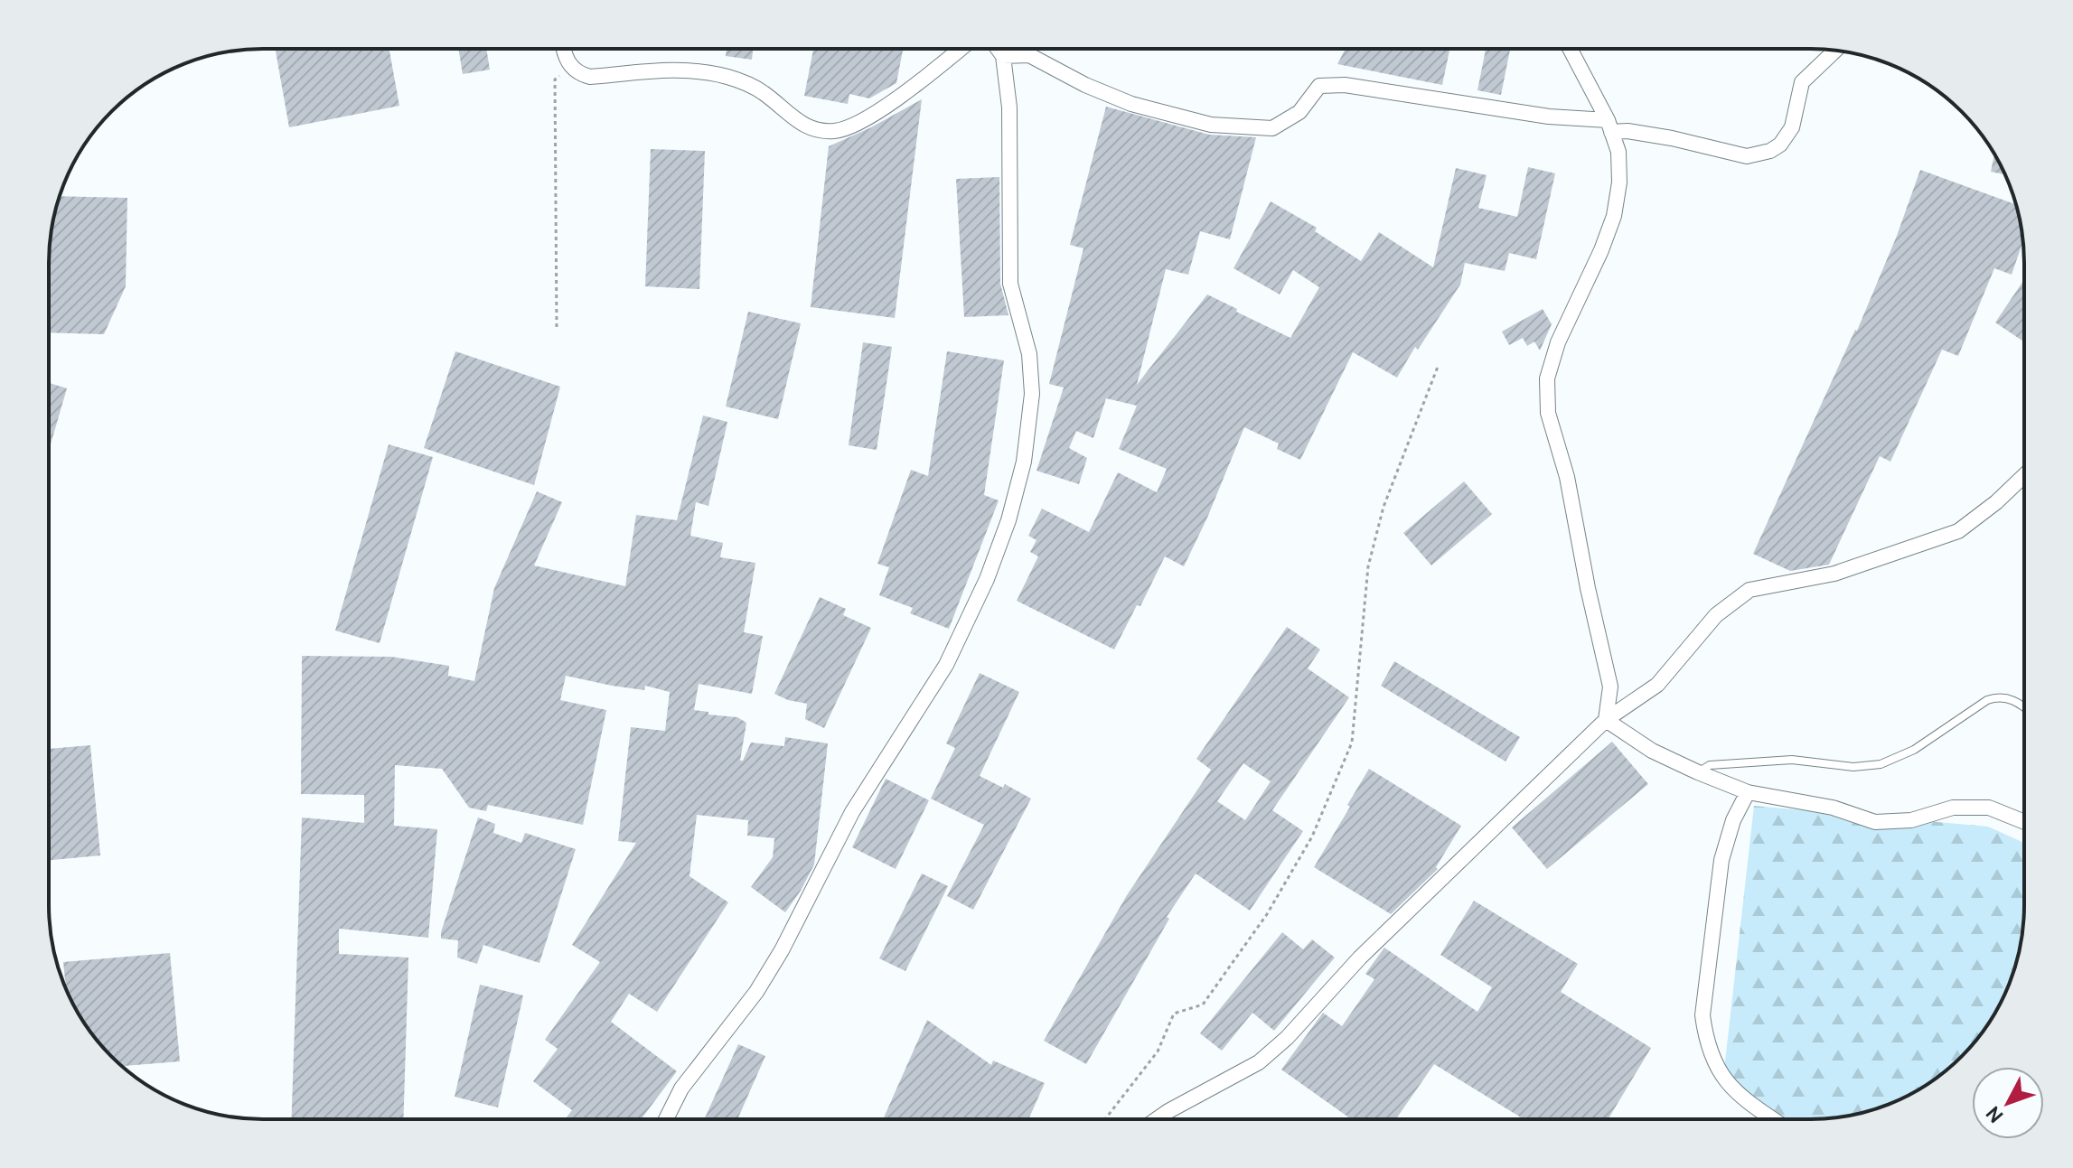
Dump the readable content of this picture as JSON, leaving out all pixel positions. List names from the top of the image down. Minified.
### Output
{"north":"bottom left"}
